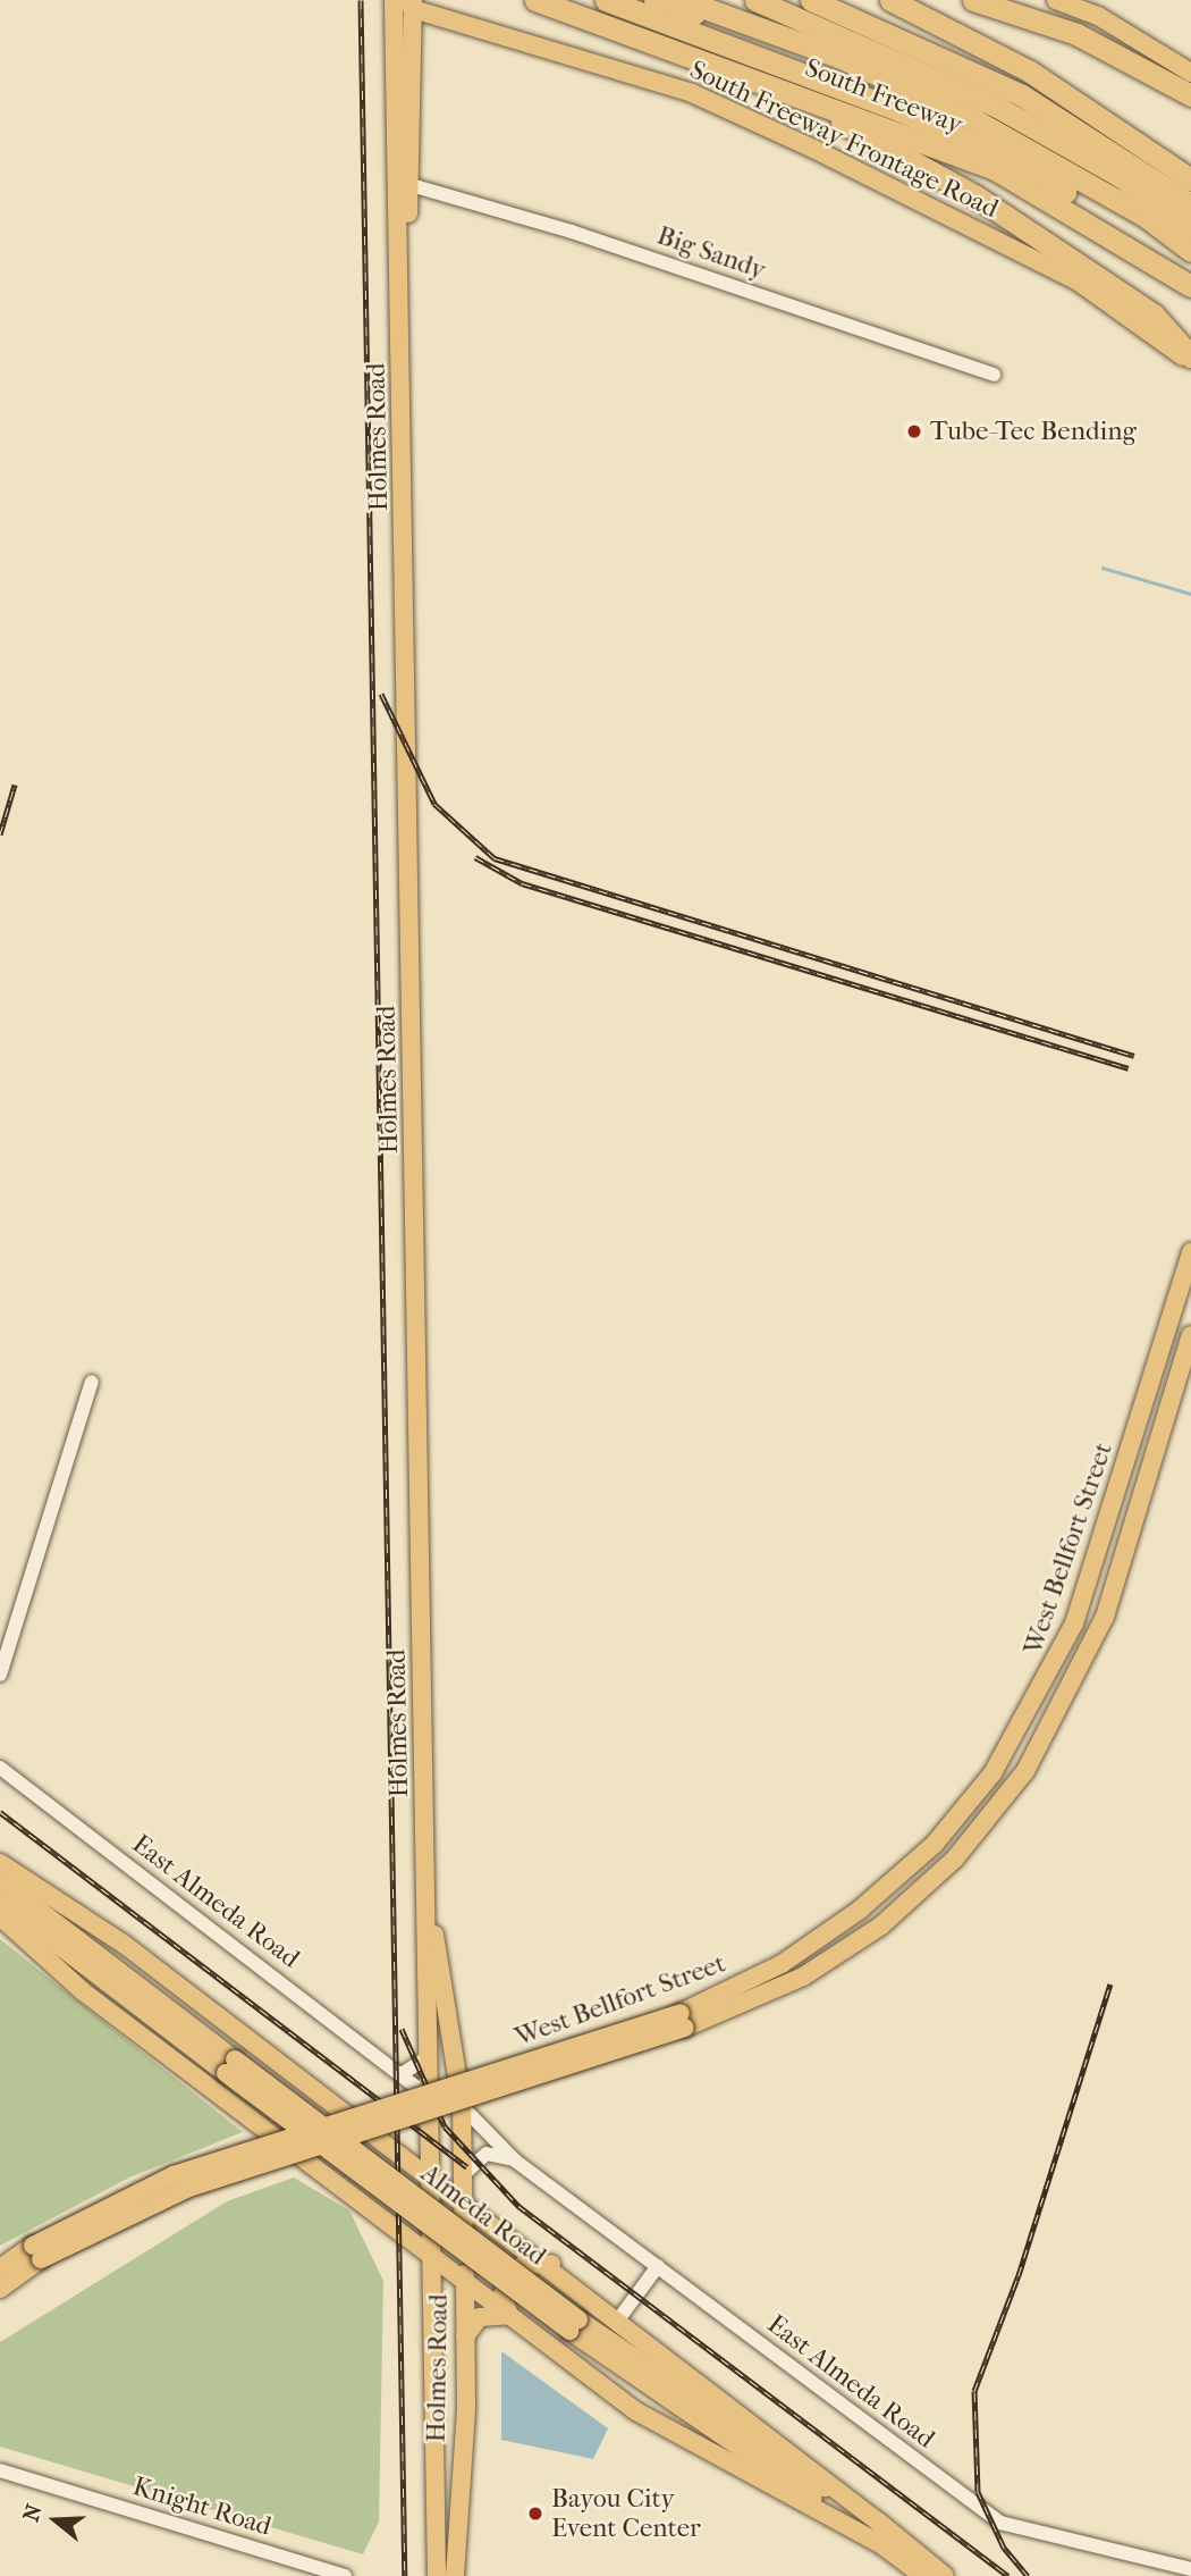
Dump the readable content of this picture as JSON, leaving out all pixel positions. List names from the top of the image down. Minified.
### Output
{"streets":{"highway":["South Freeway"],"main road":["South Freeway Frontage Road","Holmes Road","West Bellfort Street","Almeda Road"],"street":["Big Sandy","East Almeda Road","Knight Road"]},"crossings":[["South Freeway Frontage Road","Holmes Road"],["Big Sandy","Holmes Road"],["Holmes Road","East Almeda Road"]],"places":["Tube-Tec Bending","Bayou City Event Center"],"north":"left"}
